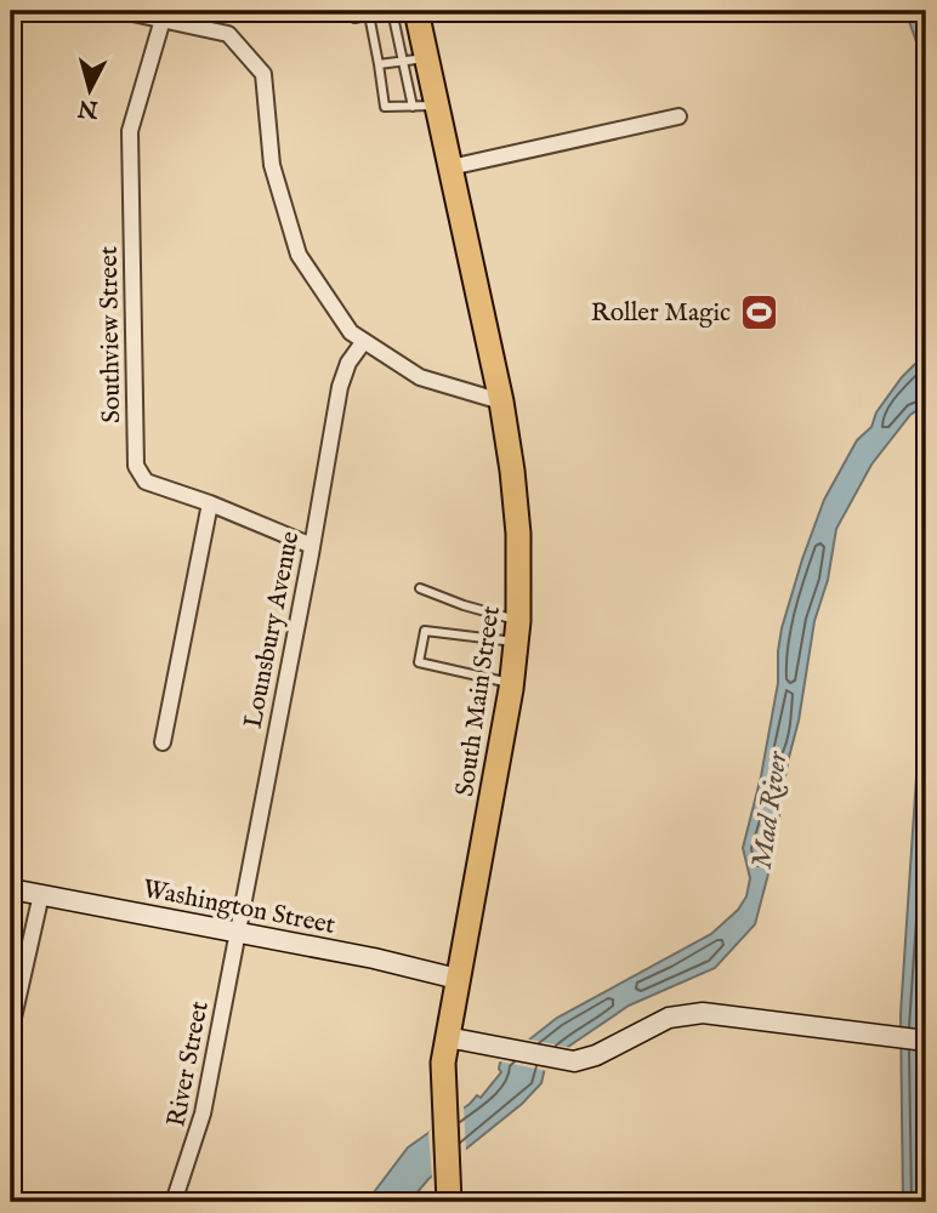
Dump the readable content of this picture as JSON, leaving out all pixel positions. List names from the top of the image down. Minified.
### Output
{"streets":{"main road":["South Main Street","Washington Street"],"street":["Southview Street","Lounsbury Avenue","River Street"]},"crossings":[["Southview Street","Lounsbury Avenue"],["Lounsbury Avenue","Washington Street"],["Lounsbury Avenue","River Street"],["South Main Street","Washington Street"],["Washington Street","River Street"]],"water":["Mad River"],"places":{"sports":["Roller Magic"]},"north":"bottom"}
